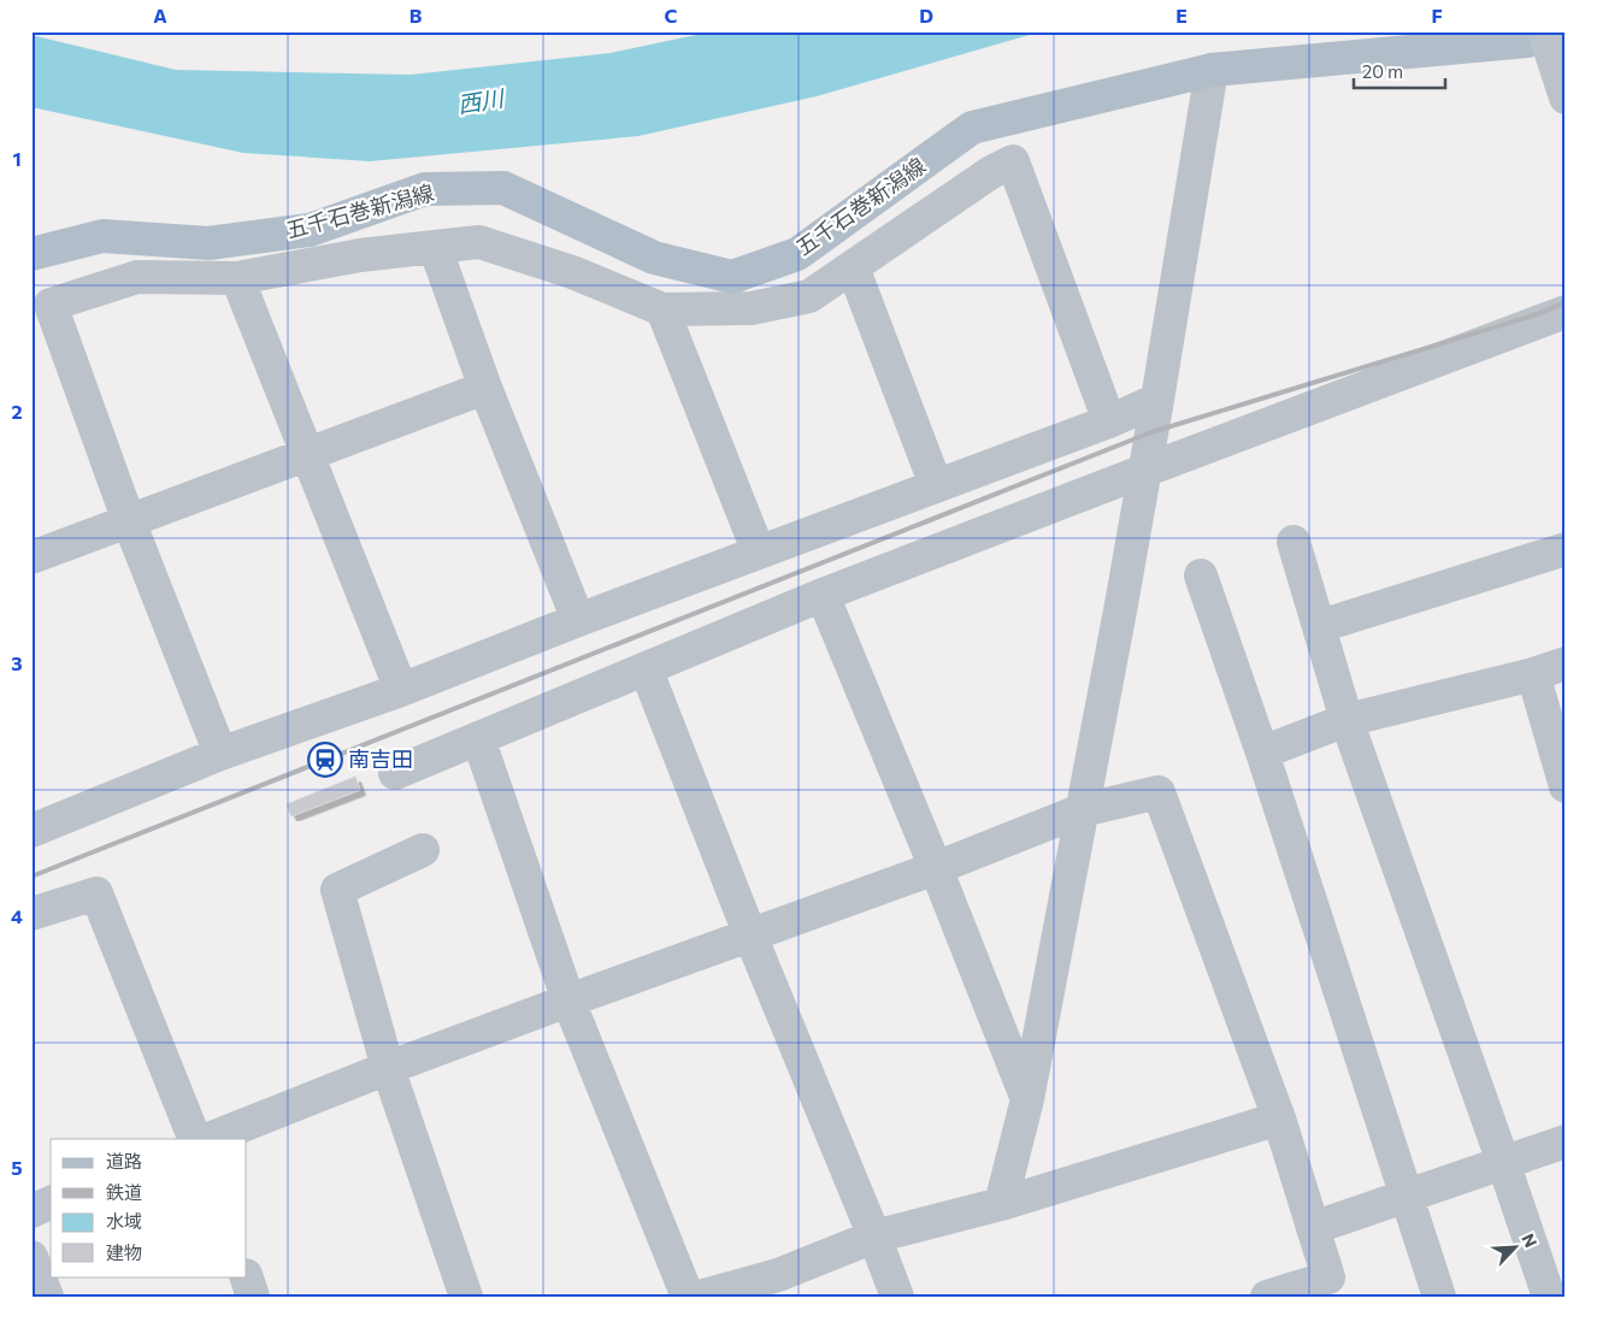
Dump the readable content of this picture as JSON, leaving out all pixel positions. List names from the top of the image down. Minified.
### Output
{"streets":{"main road":["五千石巻新潟線"]},"water":["西川"],"places":{"station":["南吉田"]},"legend":["道路","鉄道","水域","建物"],"scale_bar":"20 m","north":"top right","grid":{"columns":["A","B","C","D","E","F"],"rows":["1","2","3","4","5"]}}
